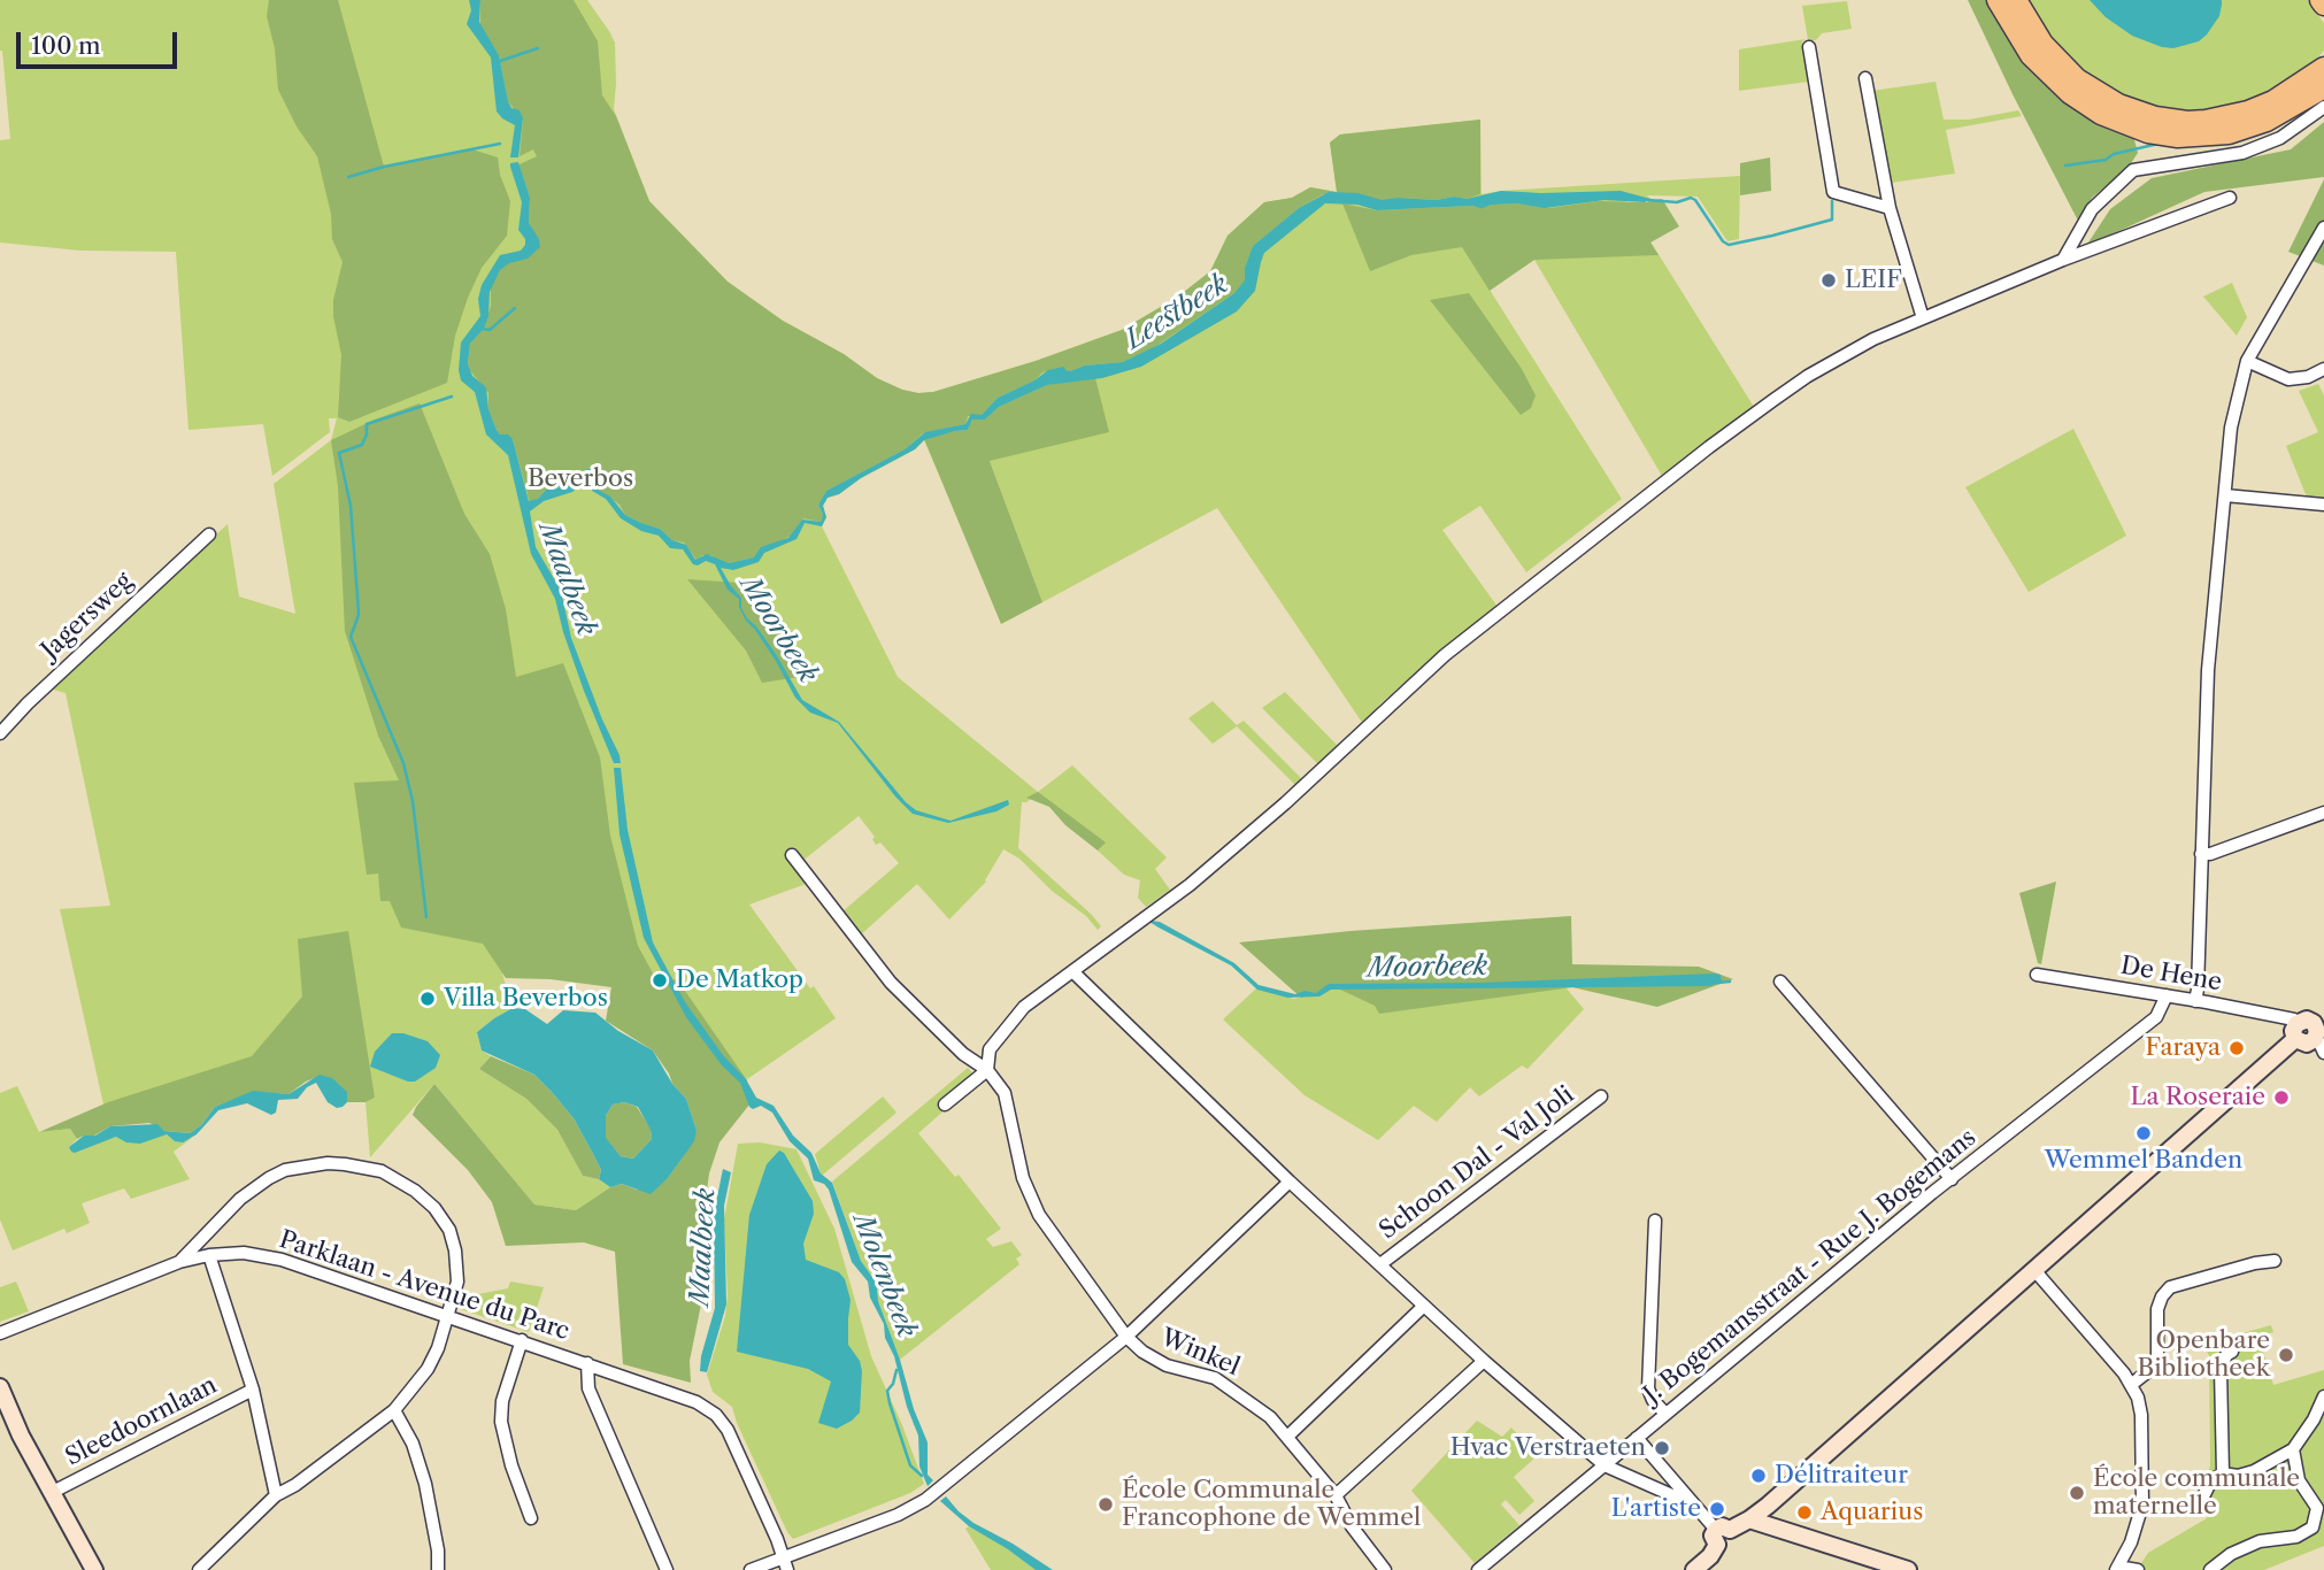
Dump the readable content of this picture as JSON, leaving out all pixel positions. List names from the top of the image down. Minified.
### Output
{"streets":{"street":["Jagersweg","De Hene","Schoon Dal - Val Joli","J. Bogemansstraat - Rue J. Bogemans","Parklaan - Avenue du Parc","Winkel","Sleedoornlaan"]},"crossings":[["De Hene","J. Bogemansstraat - Rue J. Bogemans"]],"water":["Leestbeek","Maalbeek","Moorbeek","Molenbeek"],"parks":["Beverbos"],"places":["LEIF","De Matkop","Villa Beverbos","Faraya","La Roseraie","Wemmel Banden","Openbare Bibliotheek","Hvac Verstraeten","Délitraiteur","École communale maternelle","École Communale Francophone de Wemmel","L'artiste","Aquarius"],"scale_bar":"100 m"}
